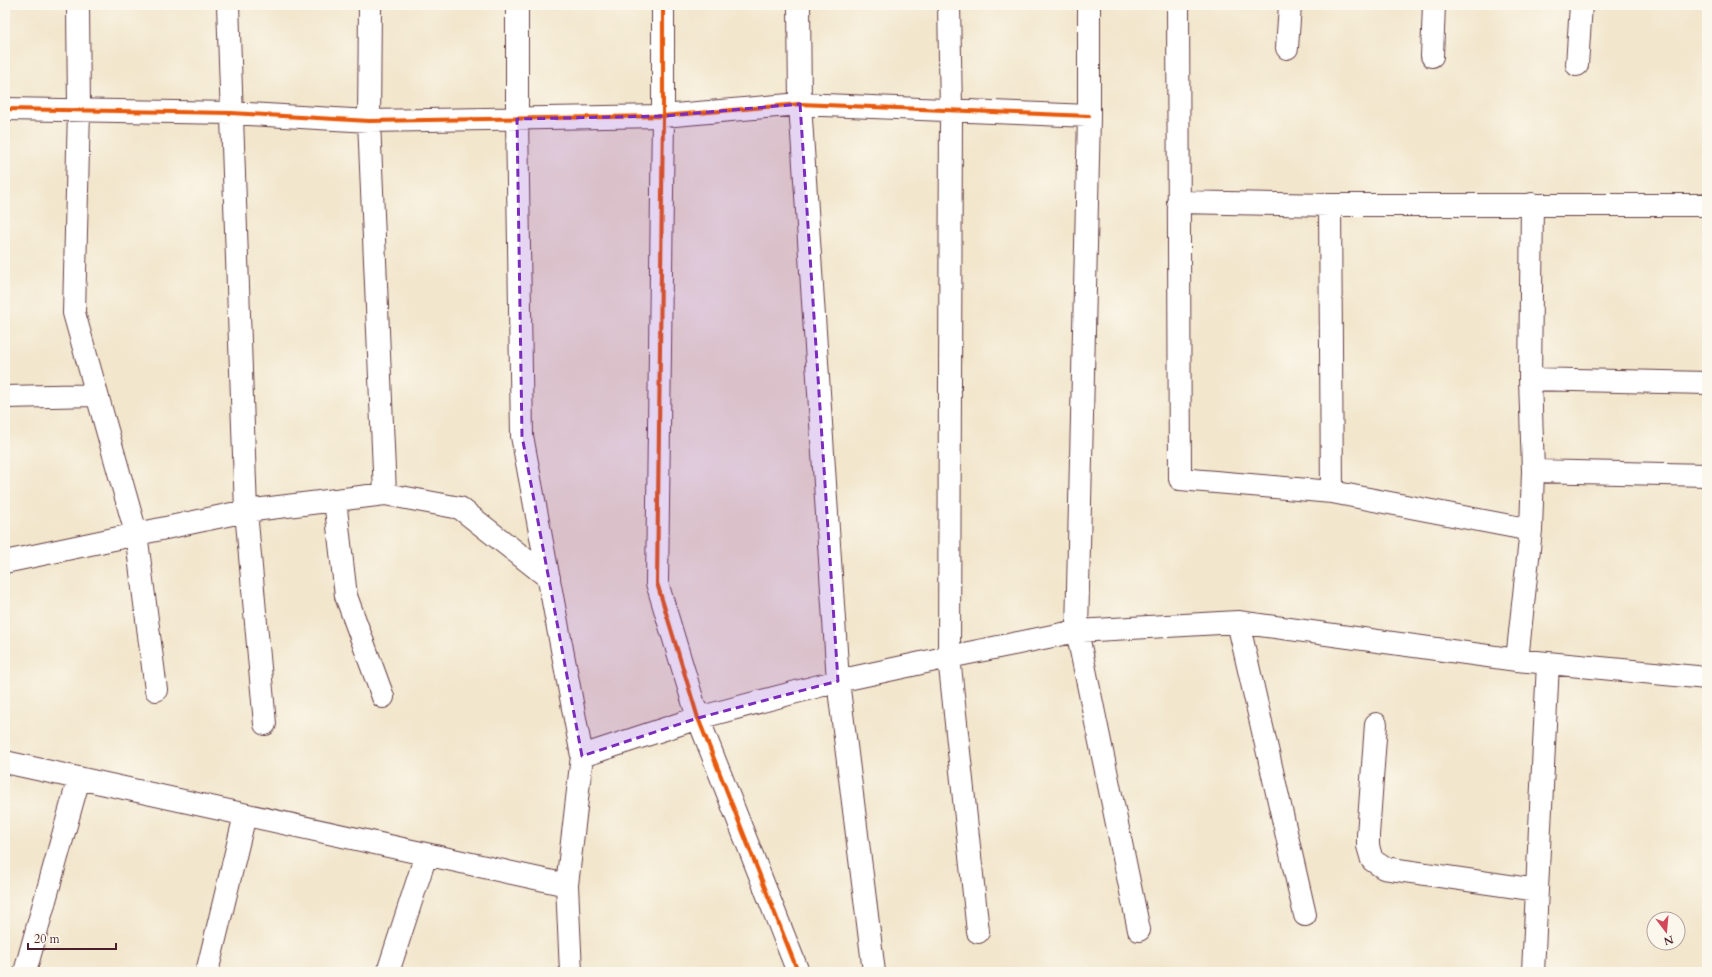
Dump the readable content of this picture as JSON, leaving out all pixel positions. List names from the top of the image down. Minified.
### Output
{"scale_bar":"20 m","north":"bottom"}
